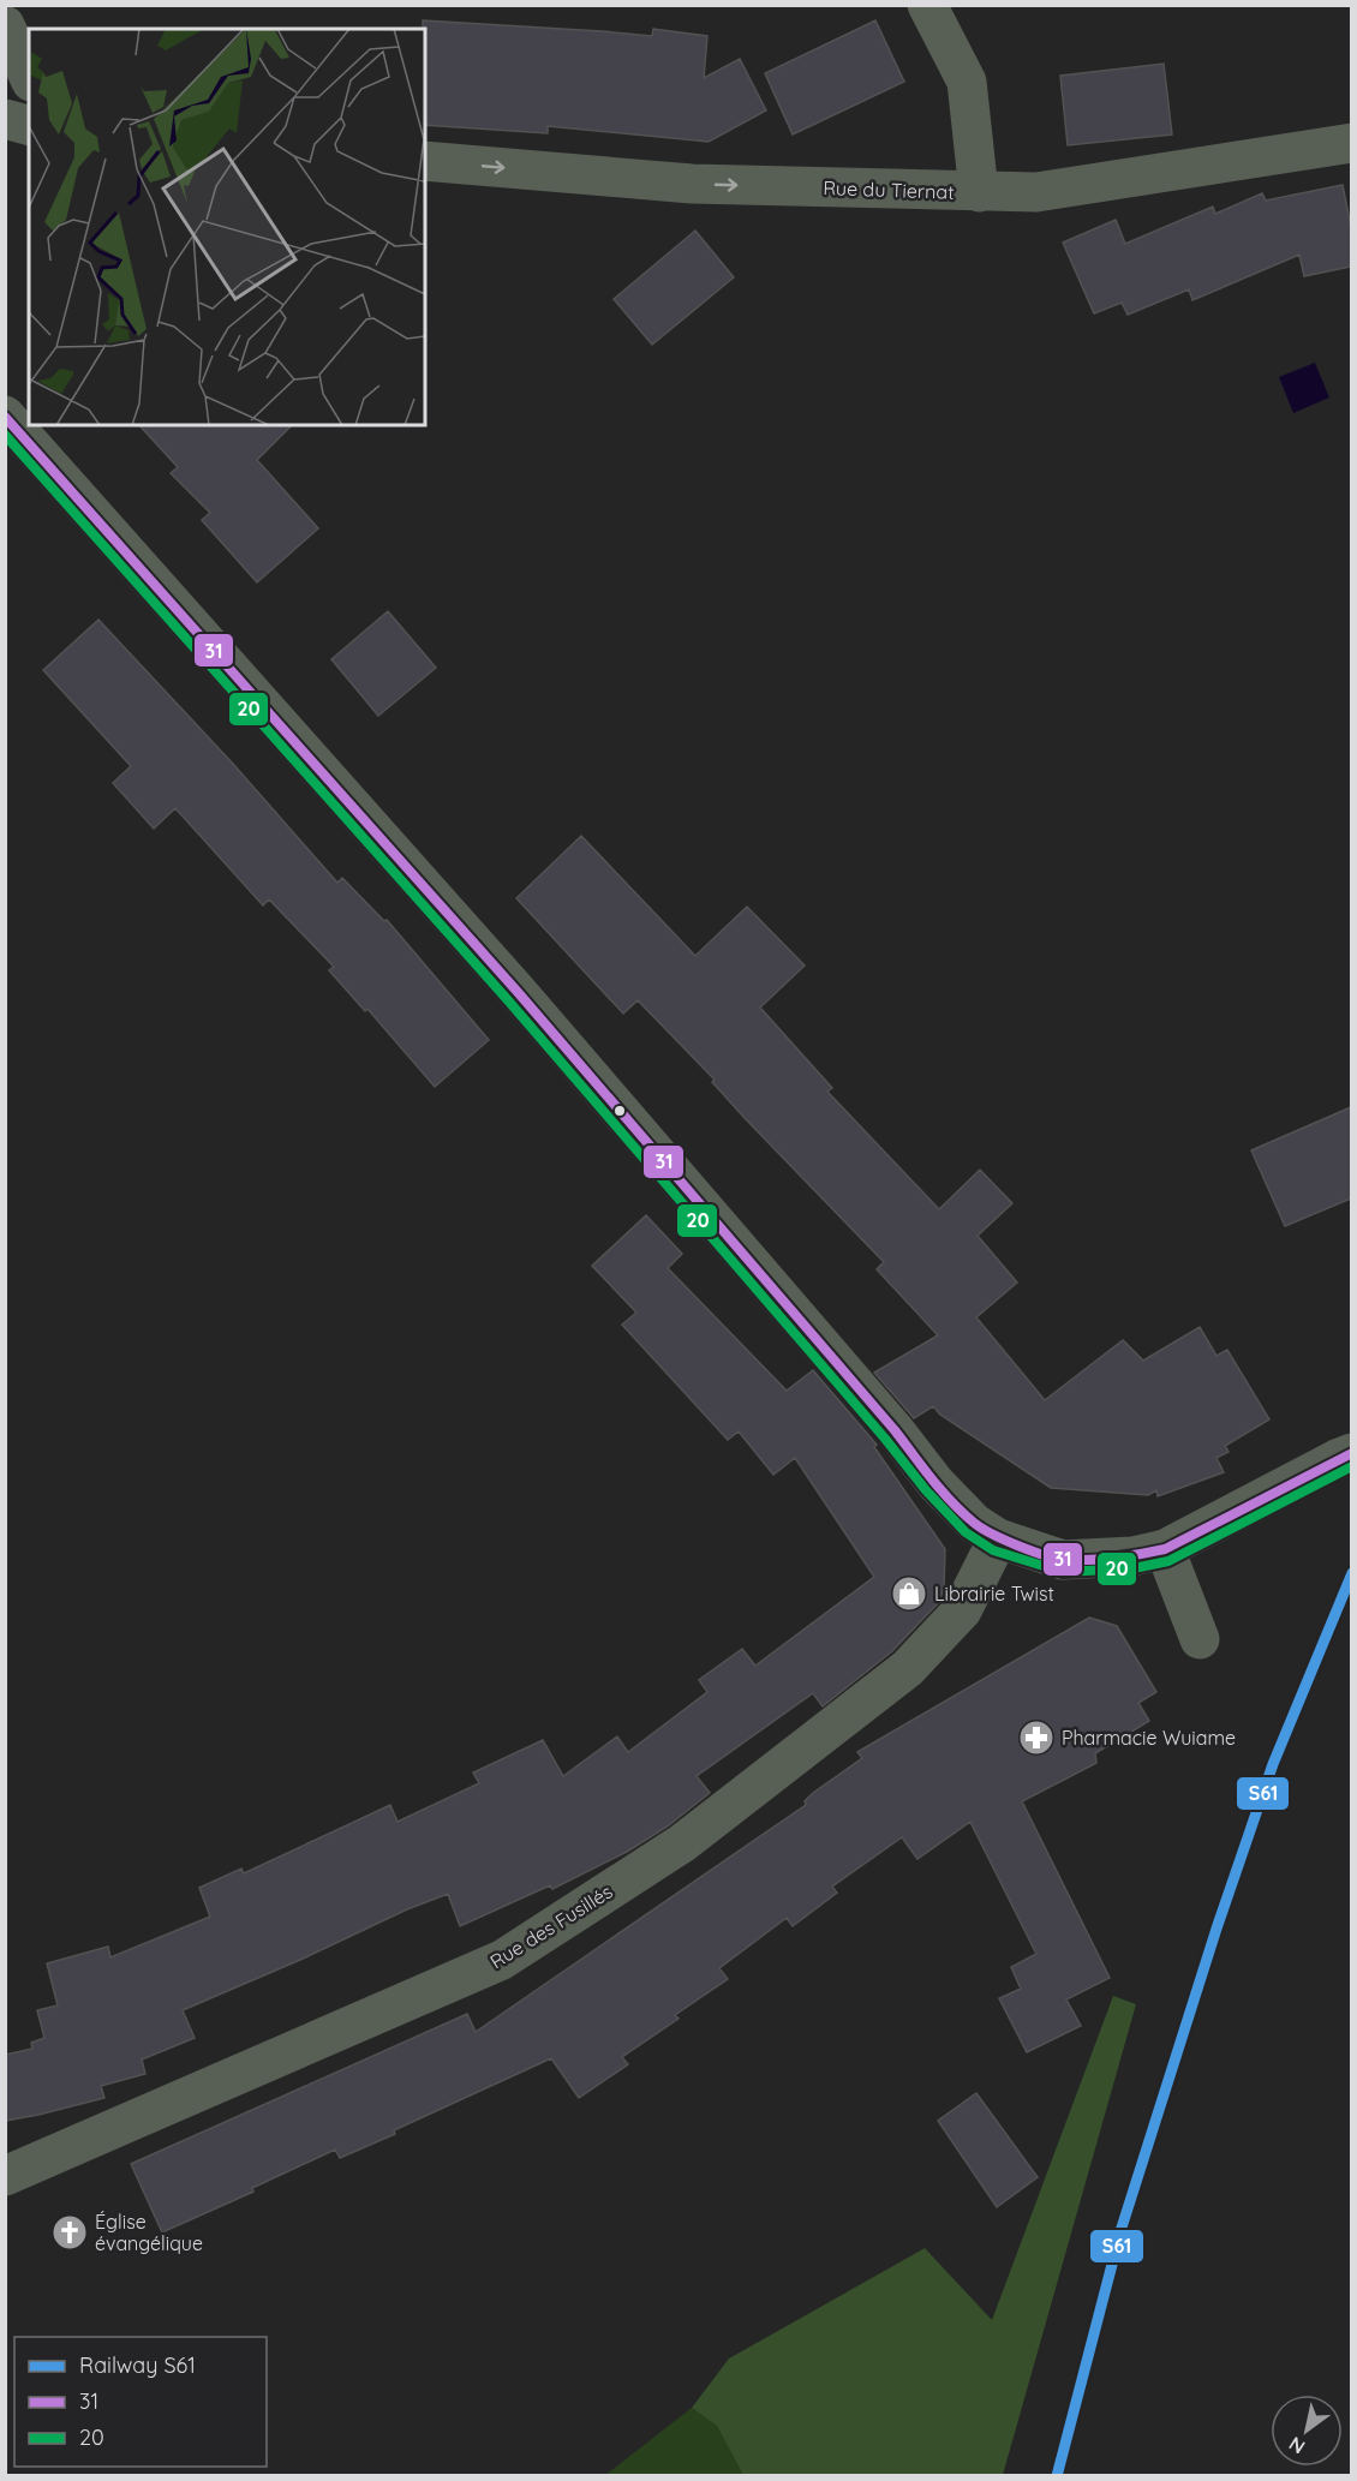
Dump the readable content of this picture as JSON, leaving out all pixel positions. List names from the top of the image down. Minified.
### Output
{"streets":{"street":["Rue du Tiernat","Rue des Fusillés"]},"one_way":["Rue du Tiernat"],"places":{"shop":["Librairie Twist"],"pharmacy":["Pharmacie Wuiame"],"church":["Église évangélique"]},"lines":["transit line 31","transit line 20","rail line S61"],"legend":["Railway S61","31","20"],"north":"bottom left"}
